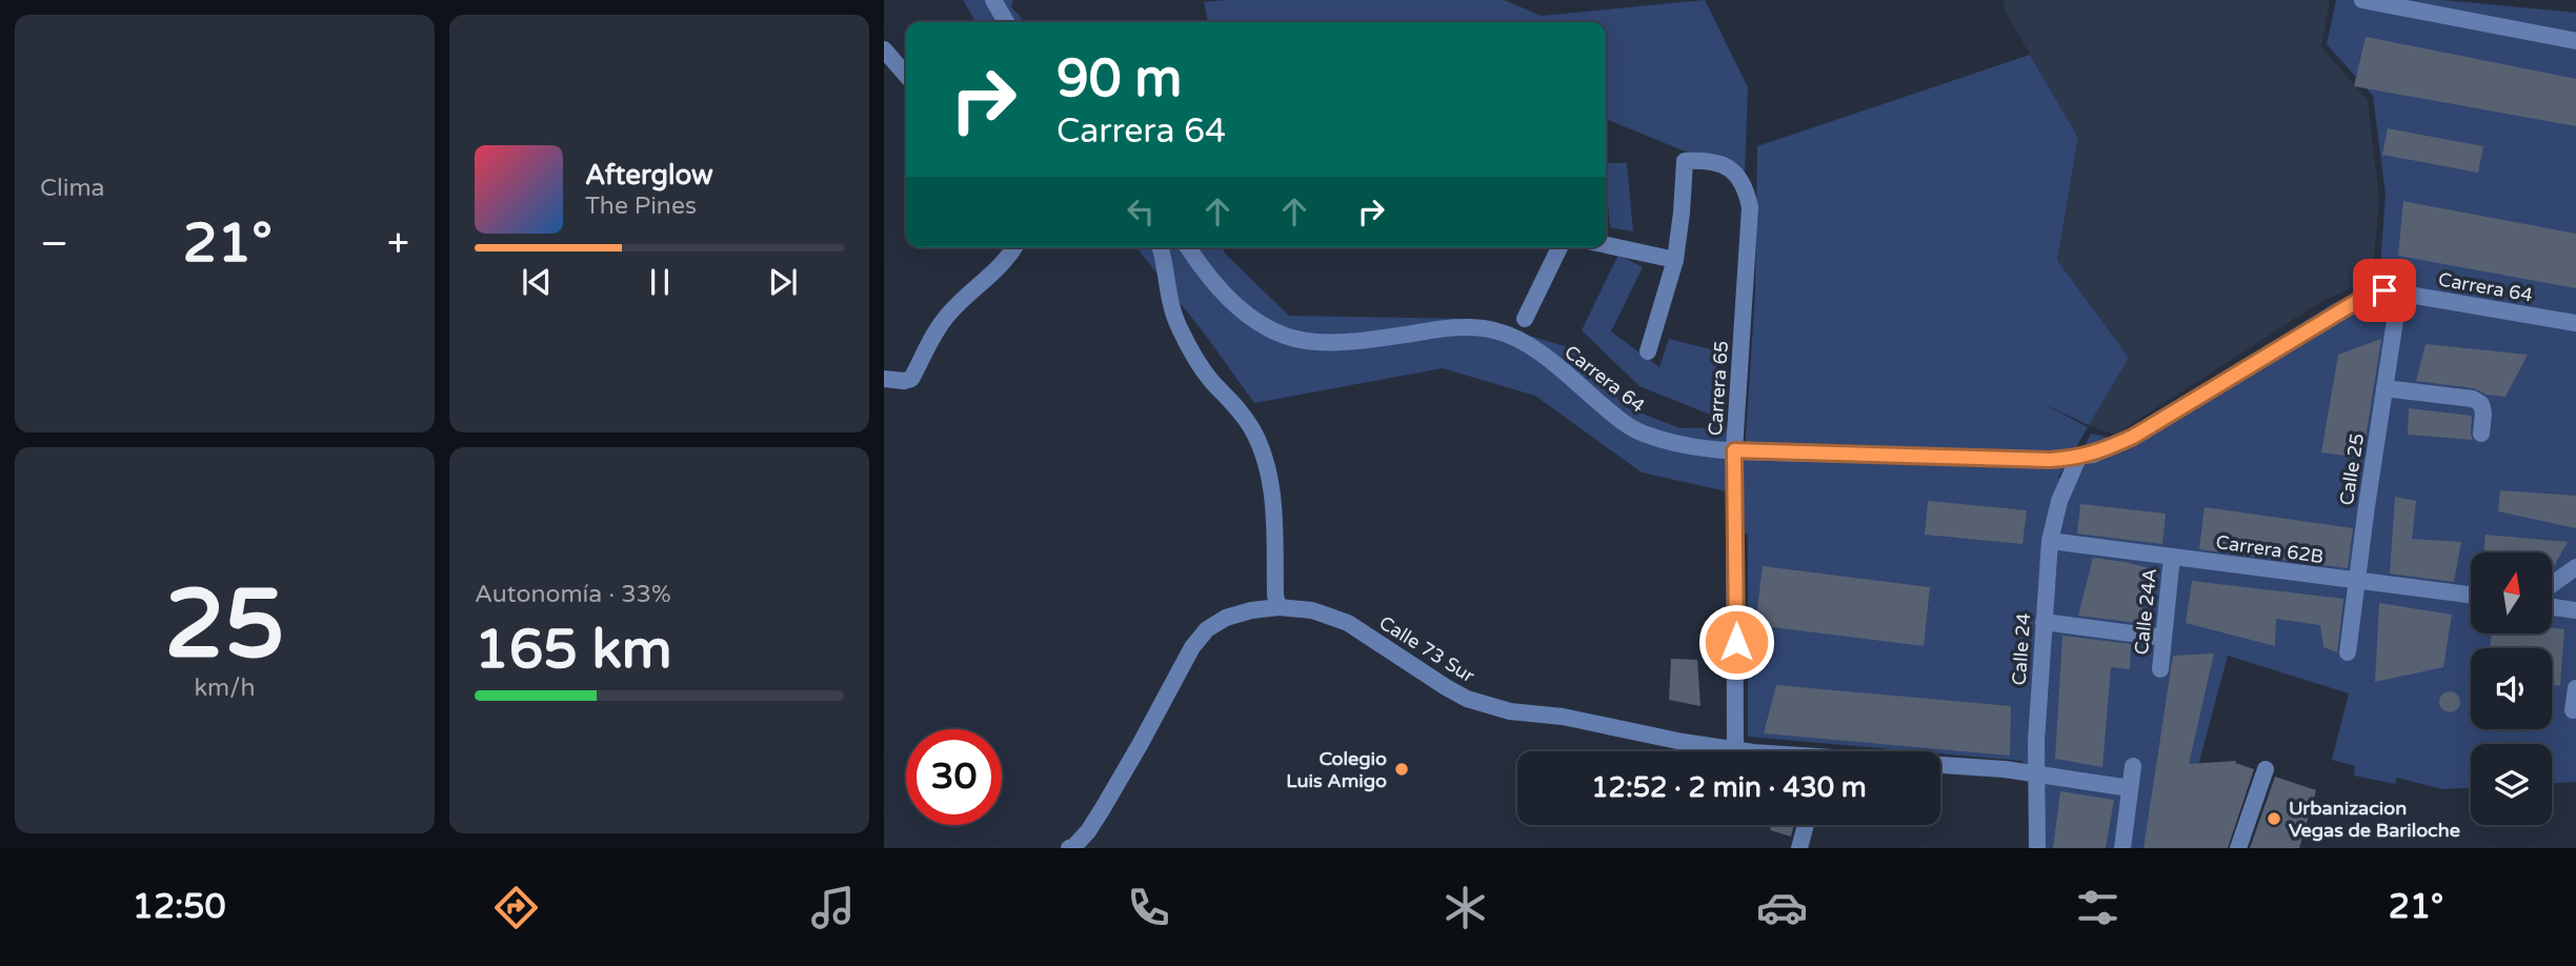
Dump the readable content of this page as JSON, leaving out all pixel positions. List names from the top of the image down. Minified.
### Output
{"streets":{"street":["Carrera 64","Carrera 65","Calle 25","Carrera 62B","Calle 24A","Calle 73 Sur","Calle 24"]},"crossings":[["Carrera 64","Carrera 65"],["Carrera 64","Calle 25"],["Carrera 64","Calle 24"],["Carrera 65","Calle 73 Sur"],["Calle 25","Carrera 62B"],["Carrera 62B","Calle 24A"],["Carrera 62B","Calle 24"],["Calle 73 Sur","Calle 24"]],"places":["Colegio Luis Amigo","Urbanizacion Vegas de Bariloche"],"north":"top","page":{"tile":["Clima",["25","km/h"],["Autonomía · 33%","165 km"]],"turn":["90 m","Carrera 64"],"song":["Afterglow","The Pines"],"heat":["−","21°","+"],"limit":"30","trip":"12:52 · 2 min · 430 m","tabs":["12:50","21°"]}}
